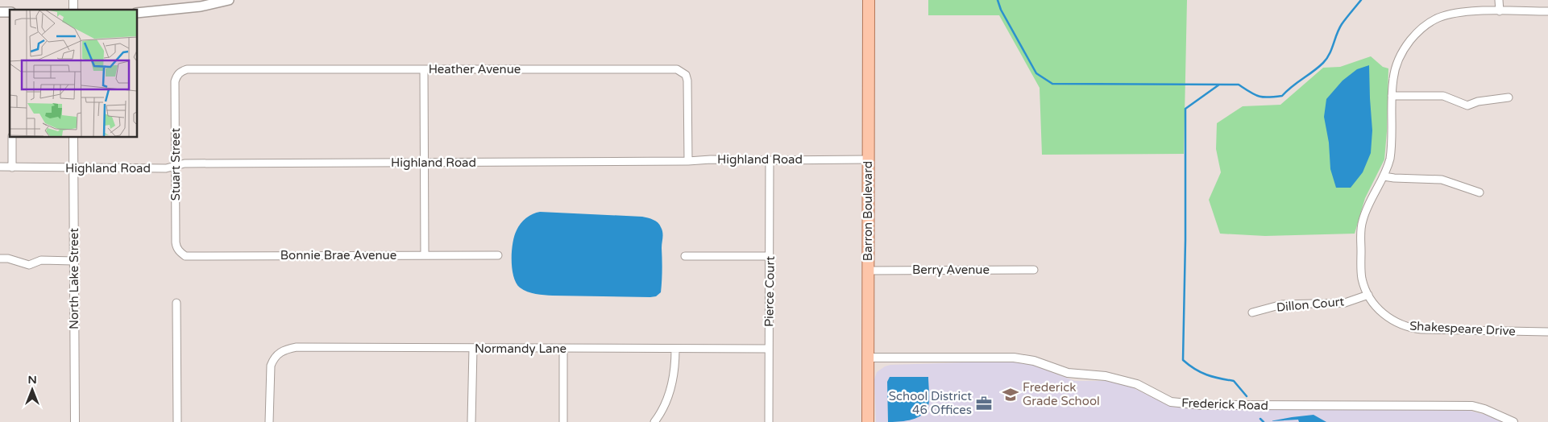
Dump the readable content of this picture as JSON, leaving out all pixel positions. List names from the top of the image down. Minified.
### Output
{"streets":{"main road":["Barron Boulevard"],"street":["Heather Avenue","Highland Road","Stuart Street","Bonnie Brae Avenue","Berry Avenue","North Lake Street","Pierce Court","Dillon Court","Shakespeare Drive","Normandy Lane","Frederick Road"]},"crossings":[["Heather Avenue","Highland Road"],["Heather Avenue","Stuart Street"],["Highland Road","Stuart Street"],["Highland Road","Barron Boulevard"],["Highland Road","North Lake Street"],["Highland Road","Pierce Court"],["Stuart Street","Bonnie Brae Avenue"],["Barron Boulevard","Berry Avenue"],["Barron Boulevard","Frederick Road"],["Pierce Court","Normandy Lane"],["Dillon Court","Shakespeare Drive"]],"places":{"school or university":["Frederick Grade School"],"office":["School District 46 Offices"]},"north":"top"}
